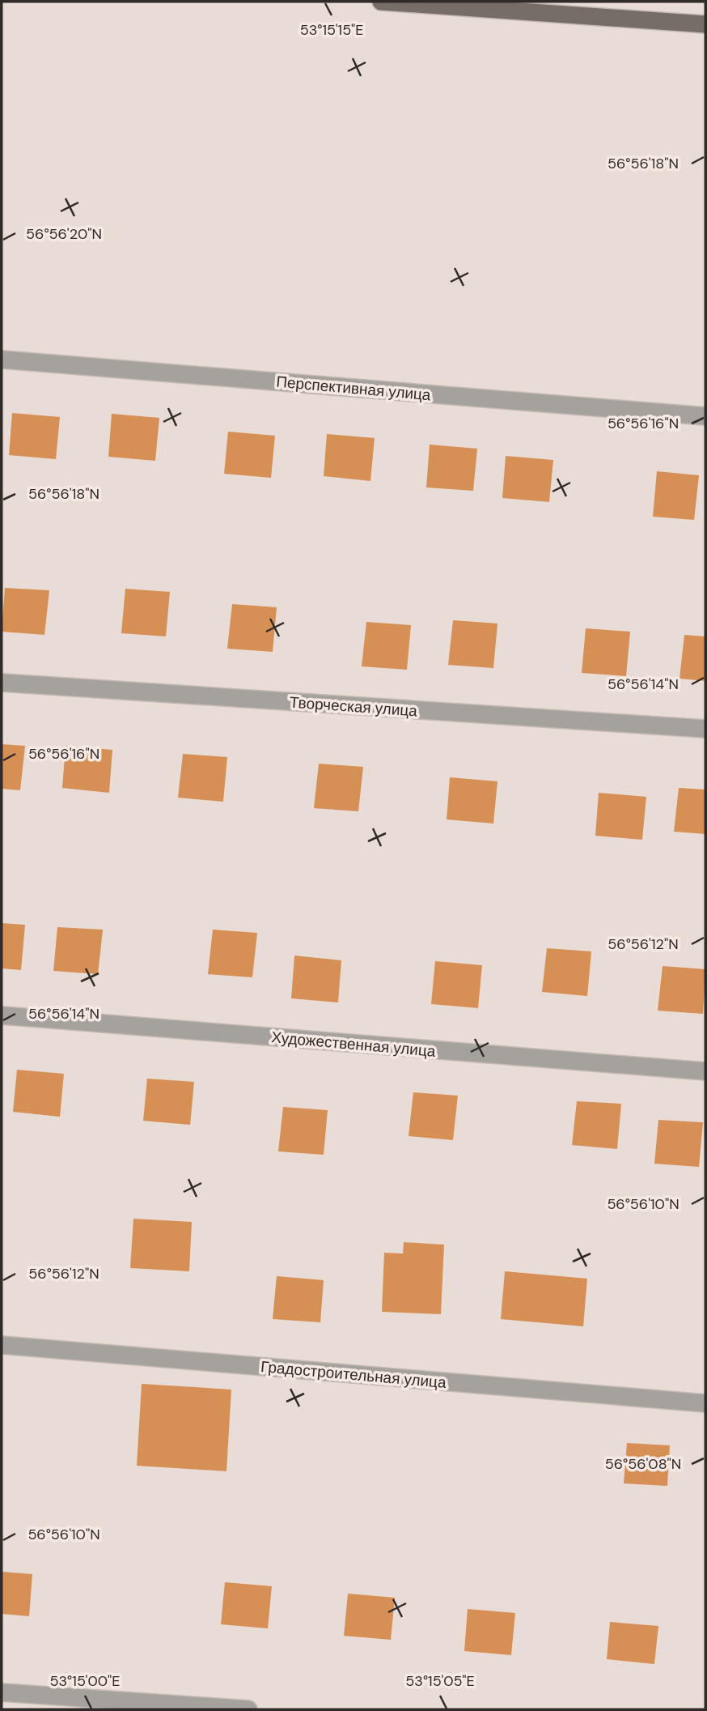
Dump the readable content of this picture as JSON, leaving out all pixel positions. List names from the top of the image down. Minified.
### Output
{"streets":{"street":["Перспективная улица","Творческая улица","Художественная улица","Градостроительная улица"]},"coordinates":["53°15'15\"E","56°56'18\"N","56°56'20\"N","56°56'16\"N","56°56'14\"N","56°56'12\"N","56°56'10\"N","56°56'08\"N","53°15'00\"E","53°15'05\"E"]}
